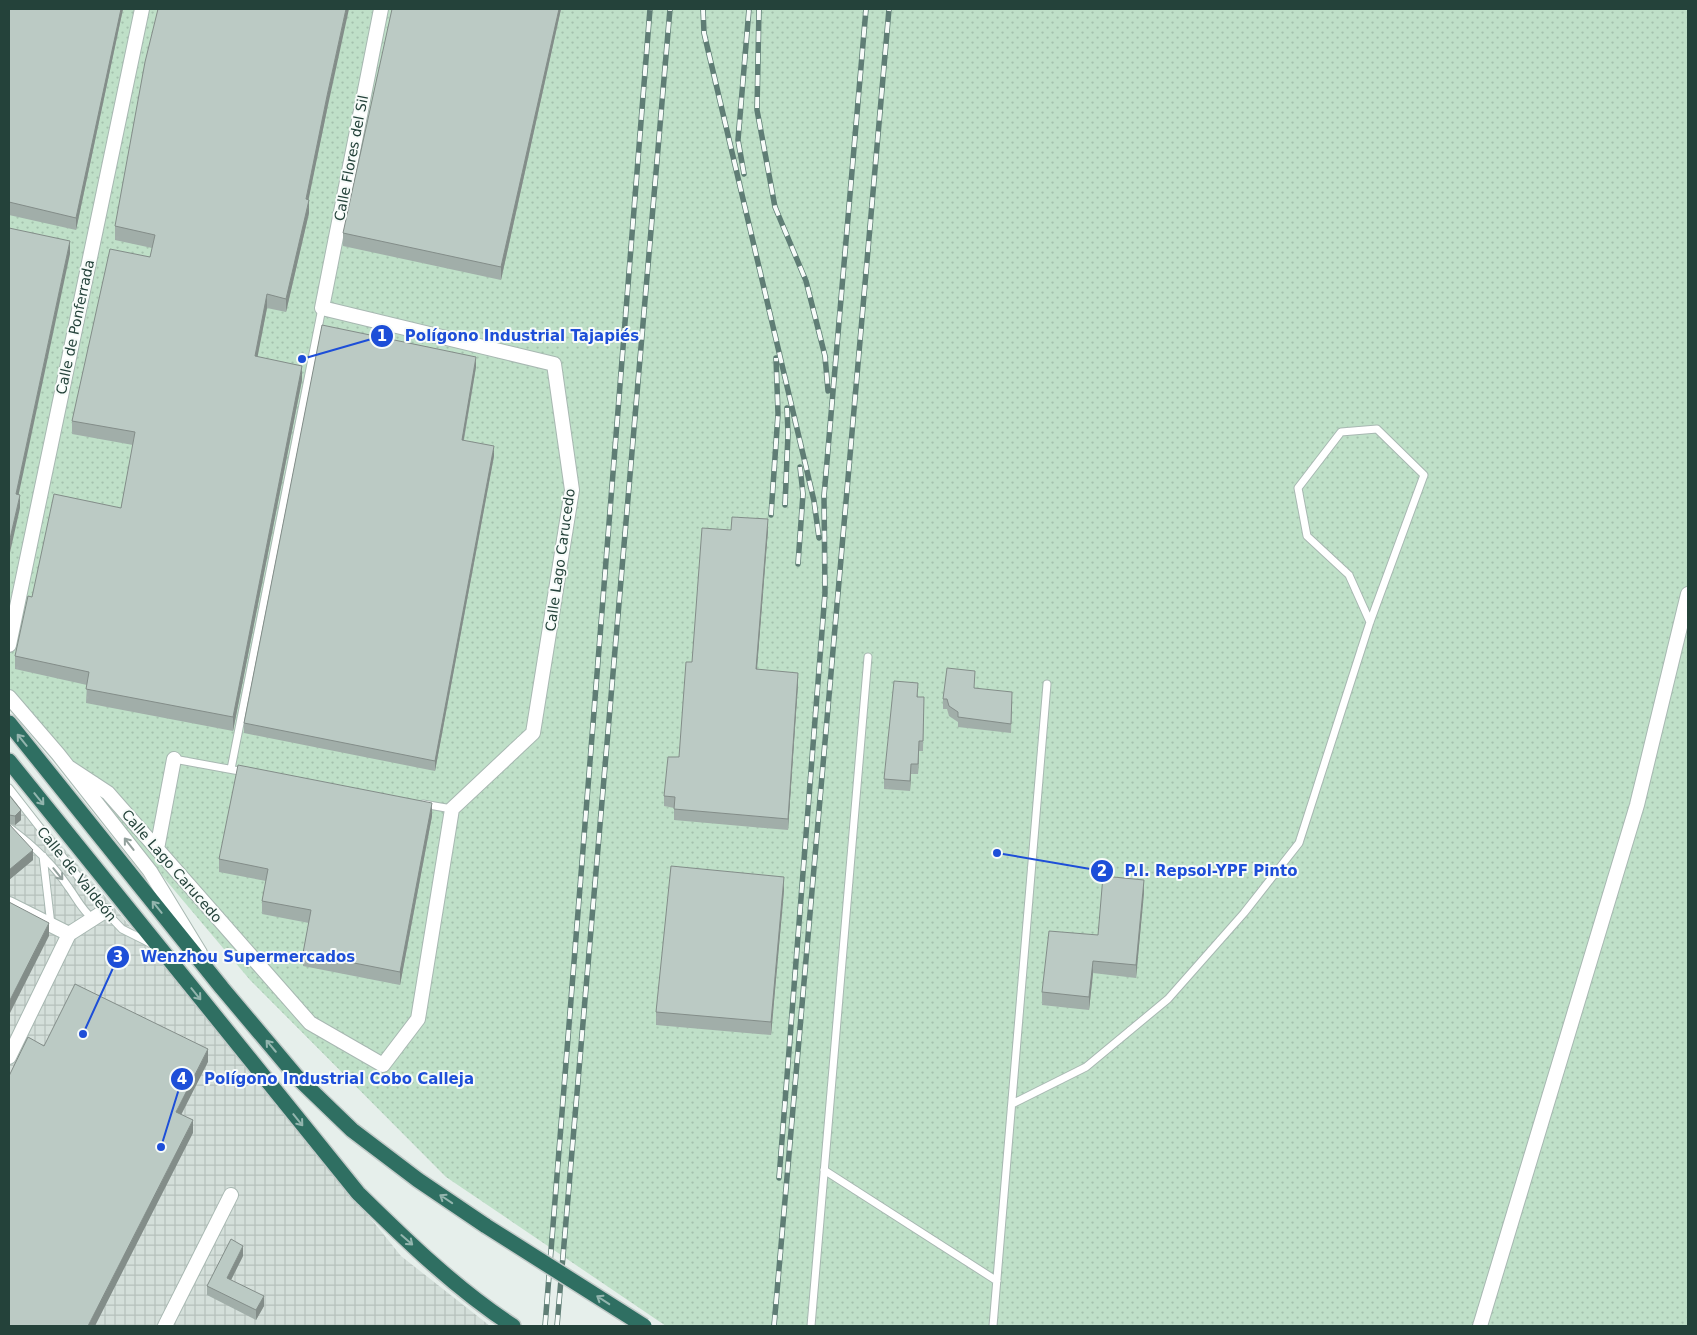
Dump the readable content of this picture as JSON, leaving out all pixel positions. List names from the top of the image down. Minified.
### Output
{"streets":{"street":["Calle Flores del Sil","Calle de Ponferrada","Calle Lago Carucedo"],"lane":["Calle de Valdeón"]},"crossings":[["Calle Flores del Sil","Calle Lago Carucedo"]],"places":["Polígono Industrial Tajapiés","P.I. Repsol-YPF Pinto","Wenzhou Supermercados","Polígono Industrial Cobo Calleja"]}
